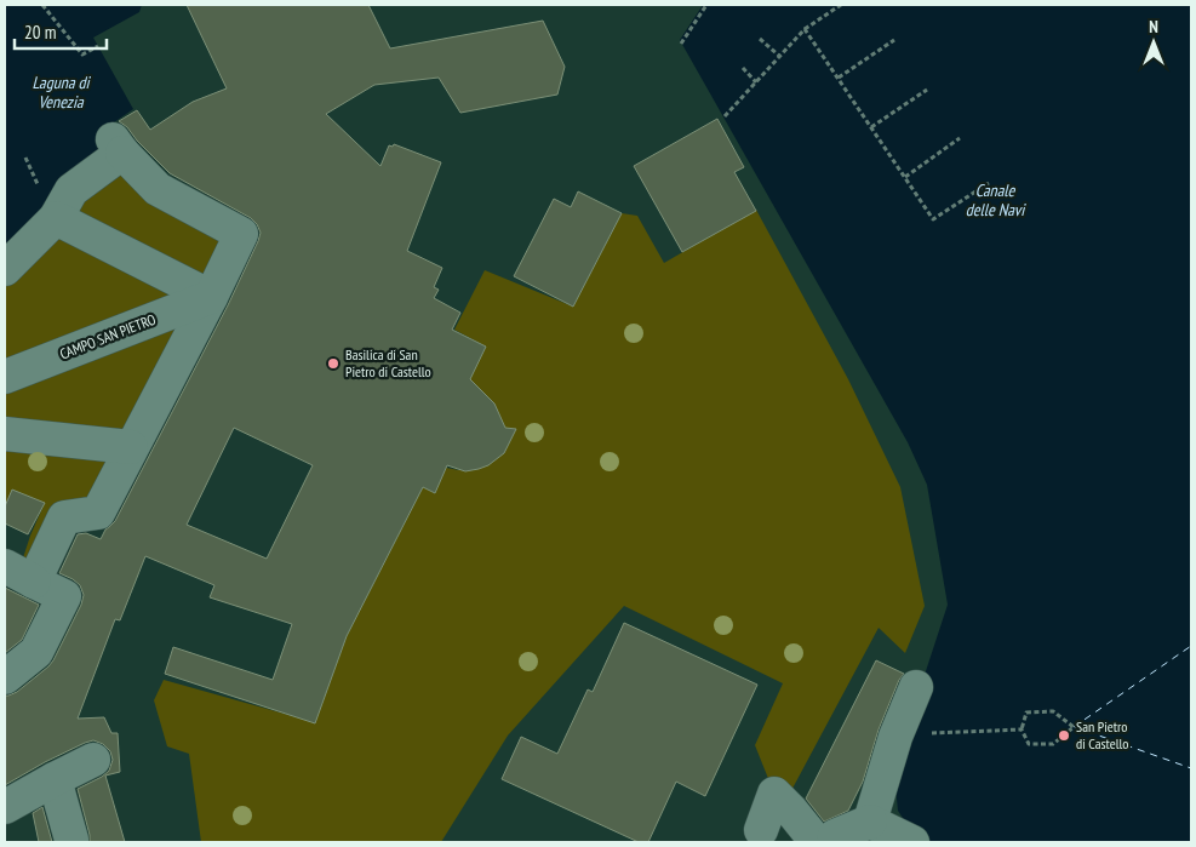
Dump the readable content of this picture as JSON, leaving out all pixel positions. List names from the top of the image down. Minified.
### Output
{"streets":{"street":["CAMPO SAN PIETRO"]},"water":["Laguna di Venezia","Canale delle Navi"],"places":["Basilica di San Pietro di Castello","San Pietro di Castello"],"scale_bar":"20 m","north":"top"}
